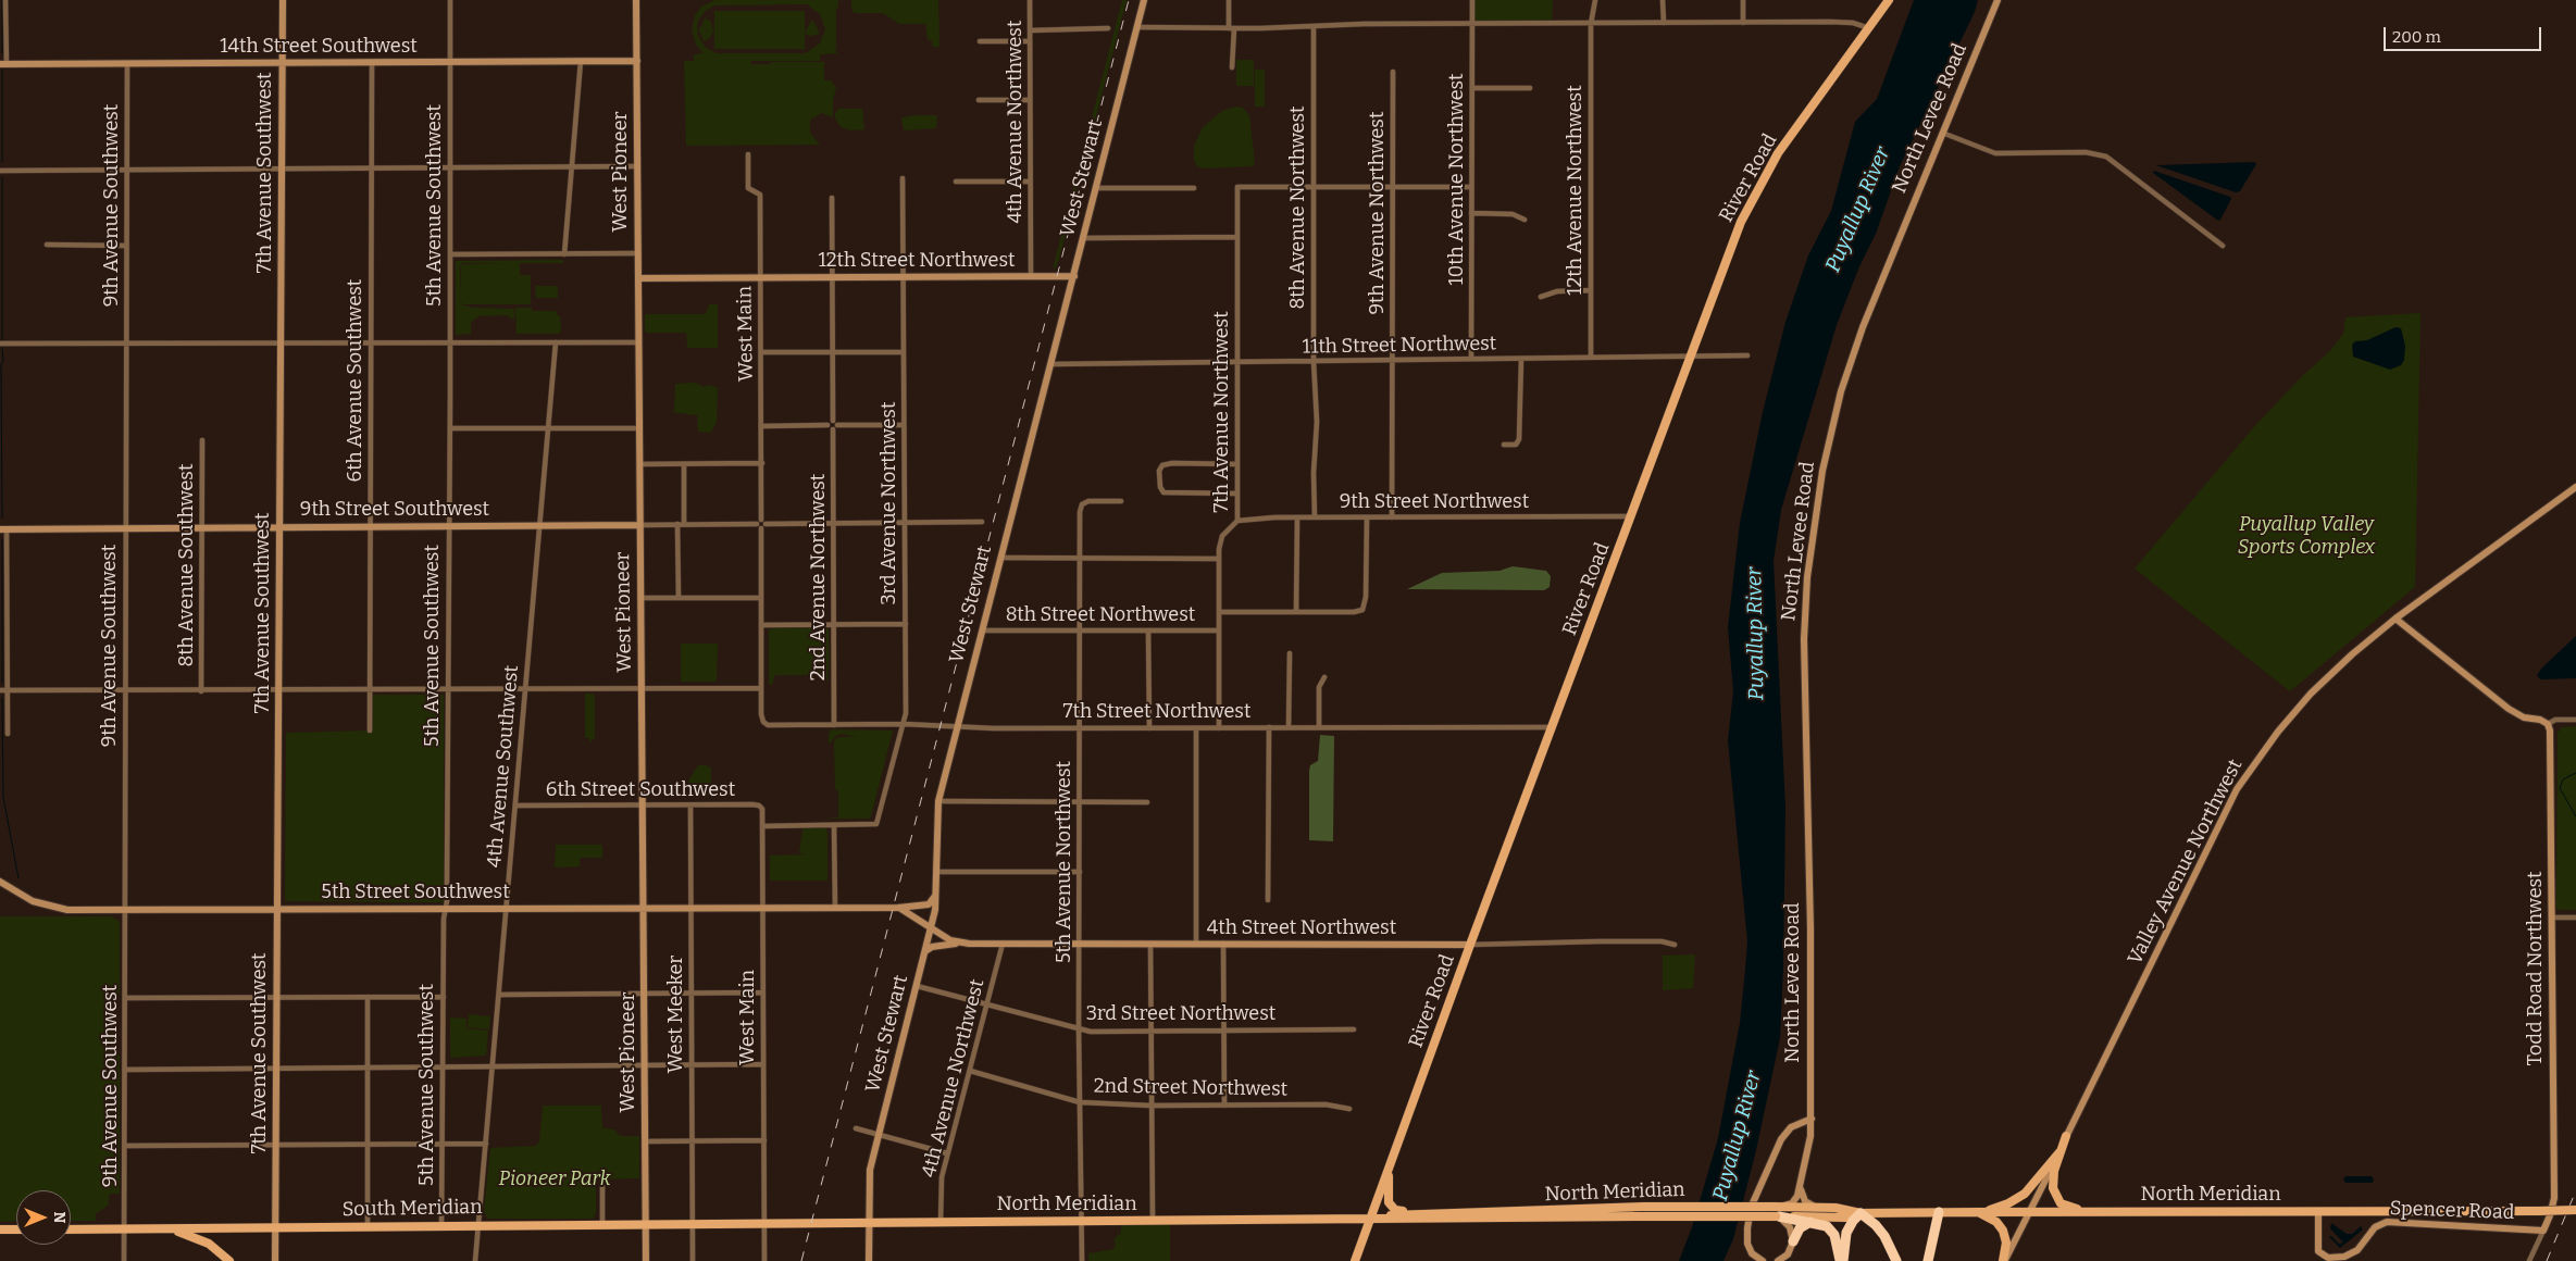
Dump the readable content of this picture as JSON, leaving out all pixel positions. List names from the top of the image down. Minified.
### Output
{"streets":{"main road":["River Road","North Meridian","South Meridian"],"street":["14th Street Southwest","North Levee Road","4th Avenue Northwest","West Pioneer","7th Avenue Southwest","West Stewart","10th Avenue Northwest","12th Avenue Northwest","9th Avenue Southwest","5th Avenue Southwest","8th Avenue Northwest","9th Avenue Northwest","12th Street Northwest","West Main","11th Street Northwest","6th Avenue Southwest","7th Avenue Northwest","9th Street Northwest","3rd Avenue Northwest","9th Street Southwest","8th Avenue Southwest","2nd Avenue Northwest","8th Street Northwest","7th Street Northwest","4th Avenue Southwest","6th Street Southwest","5th Avenue Northwest","Valley Avenue Northwest","5th Street Southwest","4th Street Northwest","Todd Road Northwest","West Meeker","3rd Street Northwest","2nd Street Northwest","Spencer Road"]},"crossings":[["14th Street Southwest","West Pioneer"],["14th Street Southwest","7th Avenue Southwest"],["14th Street Southwest","9th Avenue Southwest"],["14th Street Southwest","5th Avenue Southwest"],["14th Street Southwest","6th Avenue Southwest"],["North Levee Road","North Meridian"],["4th Avenue Northwest","12th Street Northwest"],["4th Avenue Northwest","4th Street Northwest"],["4th Avenue Northwest","3rd Street Northwest"],["4th Avenue Northwest","2nd Street Northwest"],["4th Avenue Northwest","North Meridian"],["West Pioneer","12th Street Northwest"],["West Pioneer","9th Street Southwest"],["West Pioneer","6th Street Southwest"],["West Pioneer","5th Street Southwest"],["West Pioneer","South Meridian"],["7th Avenue Southwest","9th Street Southwest"],["7th Avenue Southwest","5th Street Southwest"],["7th Avenue Southwest","South Meridian"],["West Stewart","12th Street Northwest"],["West Stewart","11th Street Northwest"],["West Stewart","8th Street Northwest"],["West Stewart","7th Street Northwest"],["West Stewart","5th Street Southwest"],["West Stewart","4th Street Northwest"],["West Stewart","3rd Street Northwest"],["West Stewart","North Meridian"],["River Road","11th Street Northwest"],["River Road","9th Street Northwest"],["River Road","7th Street Northwest"],["River Road","4th Street Northwest"],["River Road","North Meridian"],["10th Avenue Northwest","11th Street Northwest"],["12th Avenue Northwest","11th Street Northwest"],["9th Avenue Southwest","9th Street Southwest"],["9th Avenue Southwest","5th Street Southwest"],["9th Avenue Southwest","South Meridian"],["5th Avenue Southwest","9th Street Southwest"],["5th Avenue Southwest","5th Street Southwest"],["5th Avenue Southwest","South Meridian"],["8th Avenue Northwest","11th Street Northwest"],["8th Avenue Northwest","7th Avenue Northwest"],["8th Avenue Northwest","9th Street Northwest"],["9th Avenue Northwest","11th Street Northwest"],["9th Avenue Northwest","9th Street Northwest"],["12th Street Northwest","West Main"],["12th Street Northwest","3rd Avenue Northwest"],["West Main","9th Street Southwest"],["West Main","6th Street Southwest"],["West Main","5th Street Southwest"],["West Main","North Meridian"],["West Main","South Meridian"],["11th Street Northwest","7th Avenue Northwest"],["6th Avenue Southwest","9th Street Southwest"],["7th Avenue Northwest","9th Street Northwest"],["7th Avenue Northwest","8th Street Northwest"],["7th Avenue Northwest","7th Street Northwest"],["9th Street Northwest","8th Street Northwest"],["3rd Avenue Northwest","7th Street Northwest"],["9th Street Southwest","8th Avenue Southwest"],["9th Street Southwest","4th Avenue Southwest"],["2nd Avenue Northwest","7th Street Northwest"],["8th Street Northwest","5th Avenue Northwest"],["7th Street Northwest","5th Avenue Northwest"],["4th Avenue Southwest","6th Street Southwest"],["4th Avenue Southwest","5th Street Southwest"],["4th Avenue Southwest","South Meridian"],["6th Street Southwest","West Meeker"],["5th Avenue Northwest","4th Street Northwest"],["5th Avenue Northwest","3rd Street Northwest"],["5th Avenue Northwest","2nd Street Northwest"],["5th Avenue Northwest","North Meridian"],["Valley Avenue Northwest","North Meridian"],["5th Street Southwest","4th Street Northwest"],["5th Street Southwest","West Meeker"],["Todd Road Northwest","Spencer Road"],["West Meeker","South Meridian"],["North Meridian","South Meridian"],["North Meridian","Spencer Road"]],"water":["Puyallup River"],"parks":["Puyallup Valley Sports Complex","Pioneer Park"],"scale_bar":"200 m","north":"right"}
